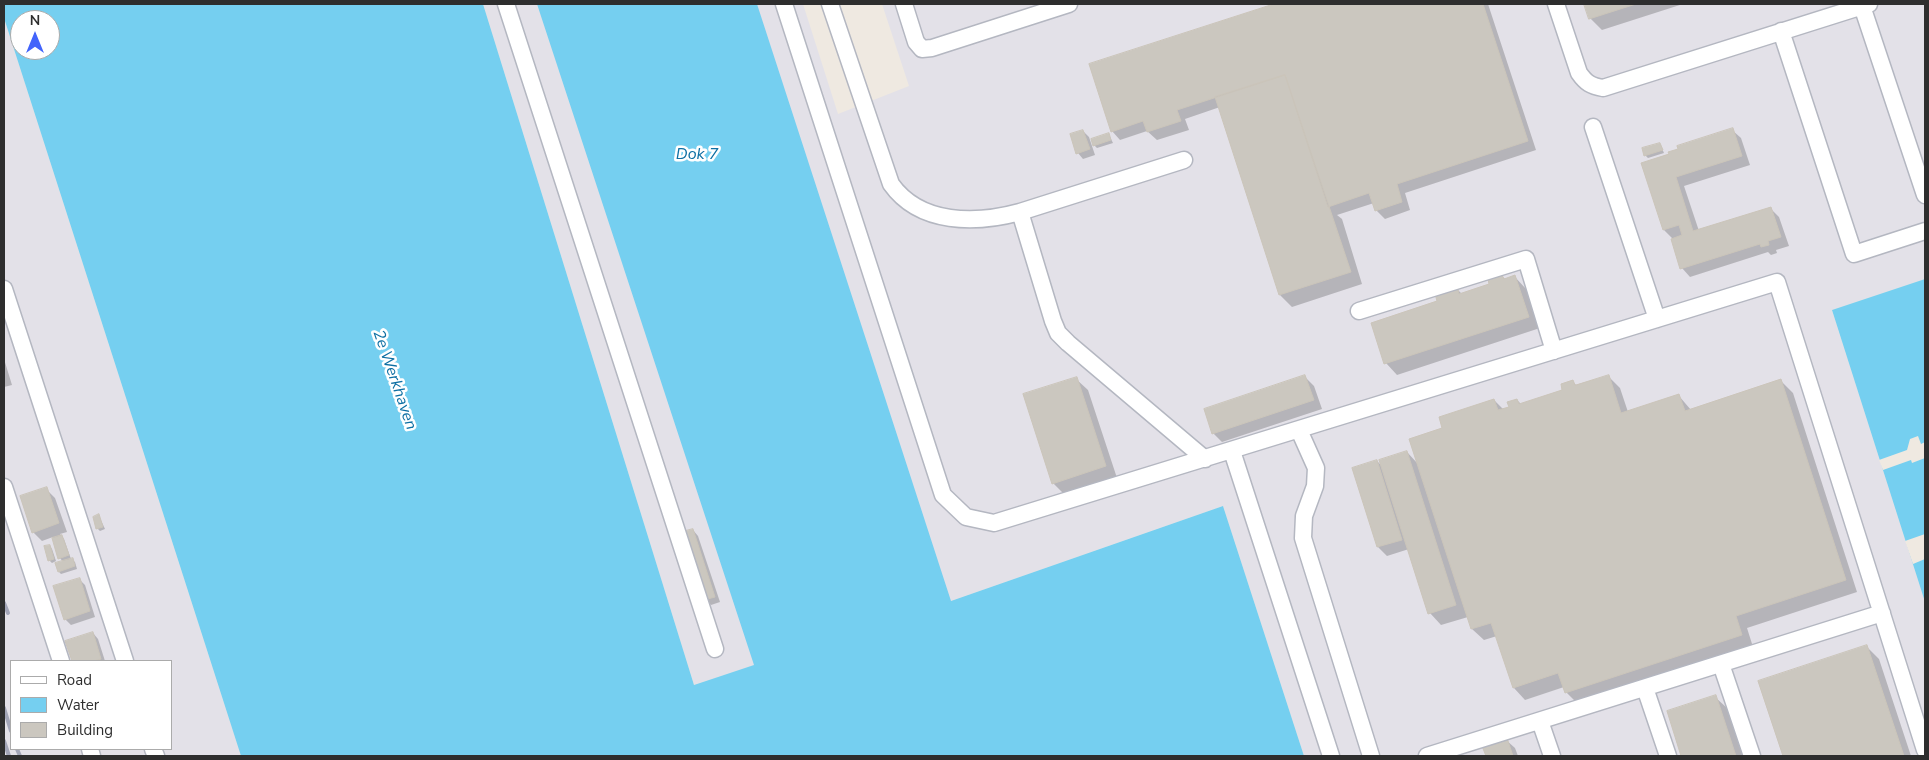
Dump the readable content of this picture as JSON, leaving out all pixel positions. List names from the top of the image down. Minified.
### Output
{"water":["Dok 7","2e Werkhaven"],"legend":["Road","Water","Building"],"north":"top"}
